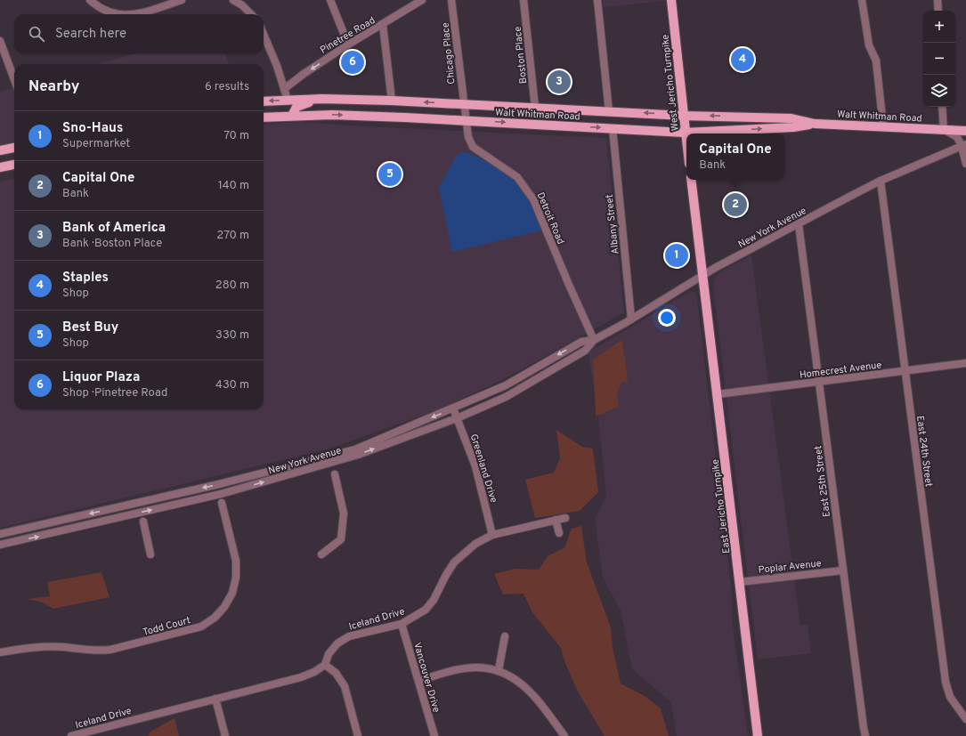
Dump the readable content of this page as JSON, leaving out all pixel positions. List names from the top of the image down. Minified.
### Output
{"streets":{"main road":["West Jericho Turnpike","Walt Whitman Road","East Jericho Turnpike"],"street":["Pinetree Road","Chicago Place","Boston Place","Detroit Road","Albany Street","New York Avenue","Homecrest Avenue","East 24th Street","Greenland Drive","East 25th Street","Poplar Avenue","Iceland Drive","Todd Court","Vancouver Drive"]},"crossings":[["Chicago Place","Walt Whitman Road"],["Chicago Place","Detroit Road"],["Boston Place","Walt Whitman Road"],["West Jericho Turnpike","Walt Whitman Road"],["Walt Whitman Road","Detroit Road"],["Walt Whitman Road","Albany Street"],["Detroit Road","New York Avenue"],["Albany Street","New York Avenue"],["New York Avenue","East 24th Street"],["New York Avenue","Greenland Drive"],["New York Avenue","East 25th Street"],["New York Avenue","East Jericho Turnpike"],["Homecrest Avenue","East 24th Street"],["Homecrest Avenue","East 25th Street"],["Homecrest Avenue","East Jericho Turnpike"],["Greenland Drive","Iceland Drive"],["East 25th Street","Poplar Avenue"],["East Jericho Turnpike","Poplar Avenue"],["Iceland Drive","Vancouver Drive"]],"one_way":["Pinetree Road"],"page":{"map_buttons":["+","−"],"search":"Search here","pins":["4","6","3","5","2","1"],"heading":["Nearby","6 results"],"list":[{"mark":"1","name":"Sno-Haus","note":"Supermarket","value":"70 m"},{"mark":"2","name":"Capital One","note":"Bank","value":"140 m"},{"mark":"3","name":"Bank of America","note":"Bank · Boston Place","value":"270 m"},{"mark":"4","name":"Staples","note":"Shop","value":"280 m"},{"mark":"5","name":"Best Buy","note":"Shop","value":"330 m"},{"mark":"6","name":"Liquor Plaza","note":"Shop · Pinetree Road","value":"430 m"}],"popup":["Capital One","Bank"]}}
